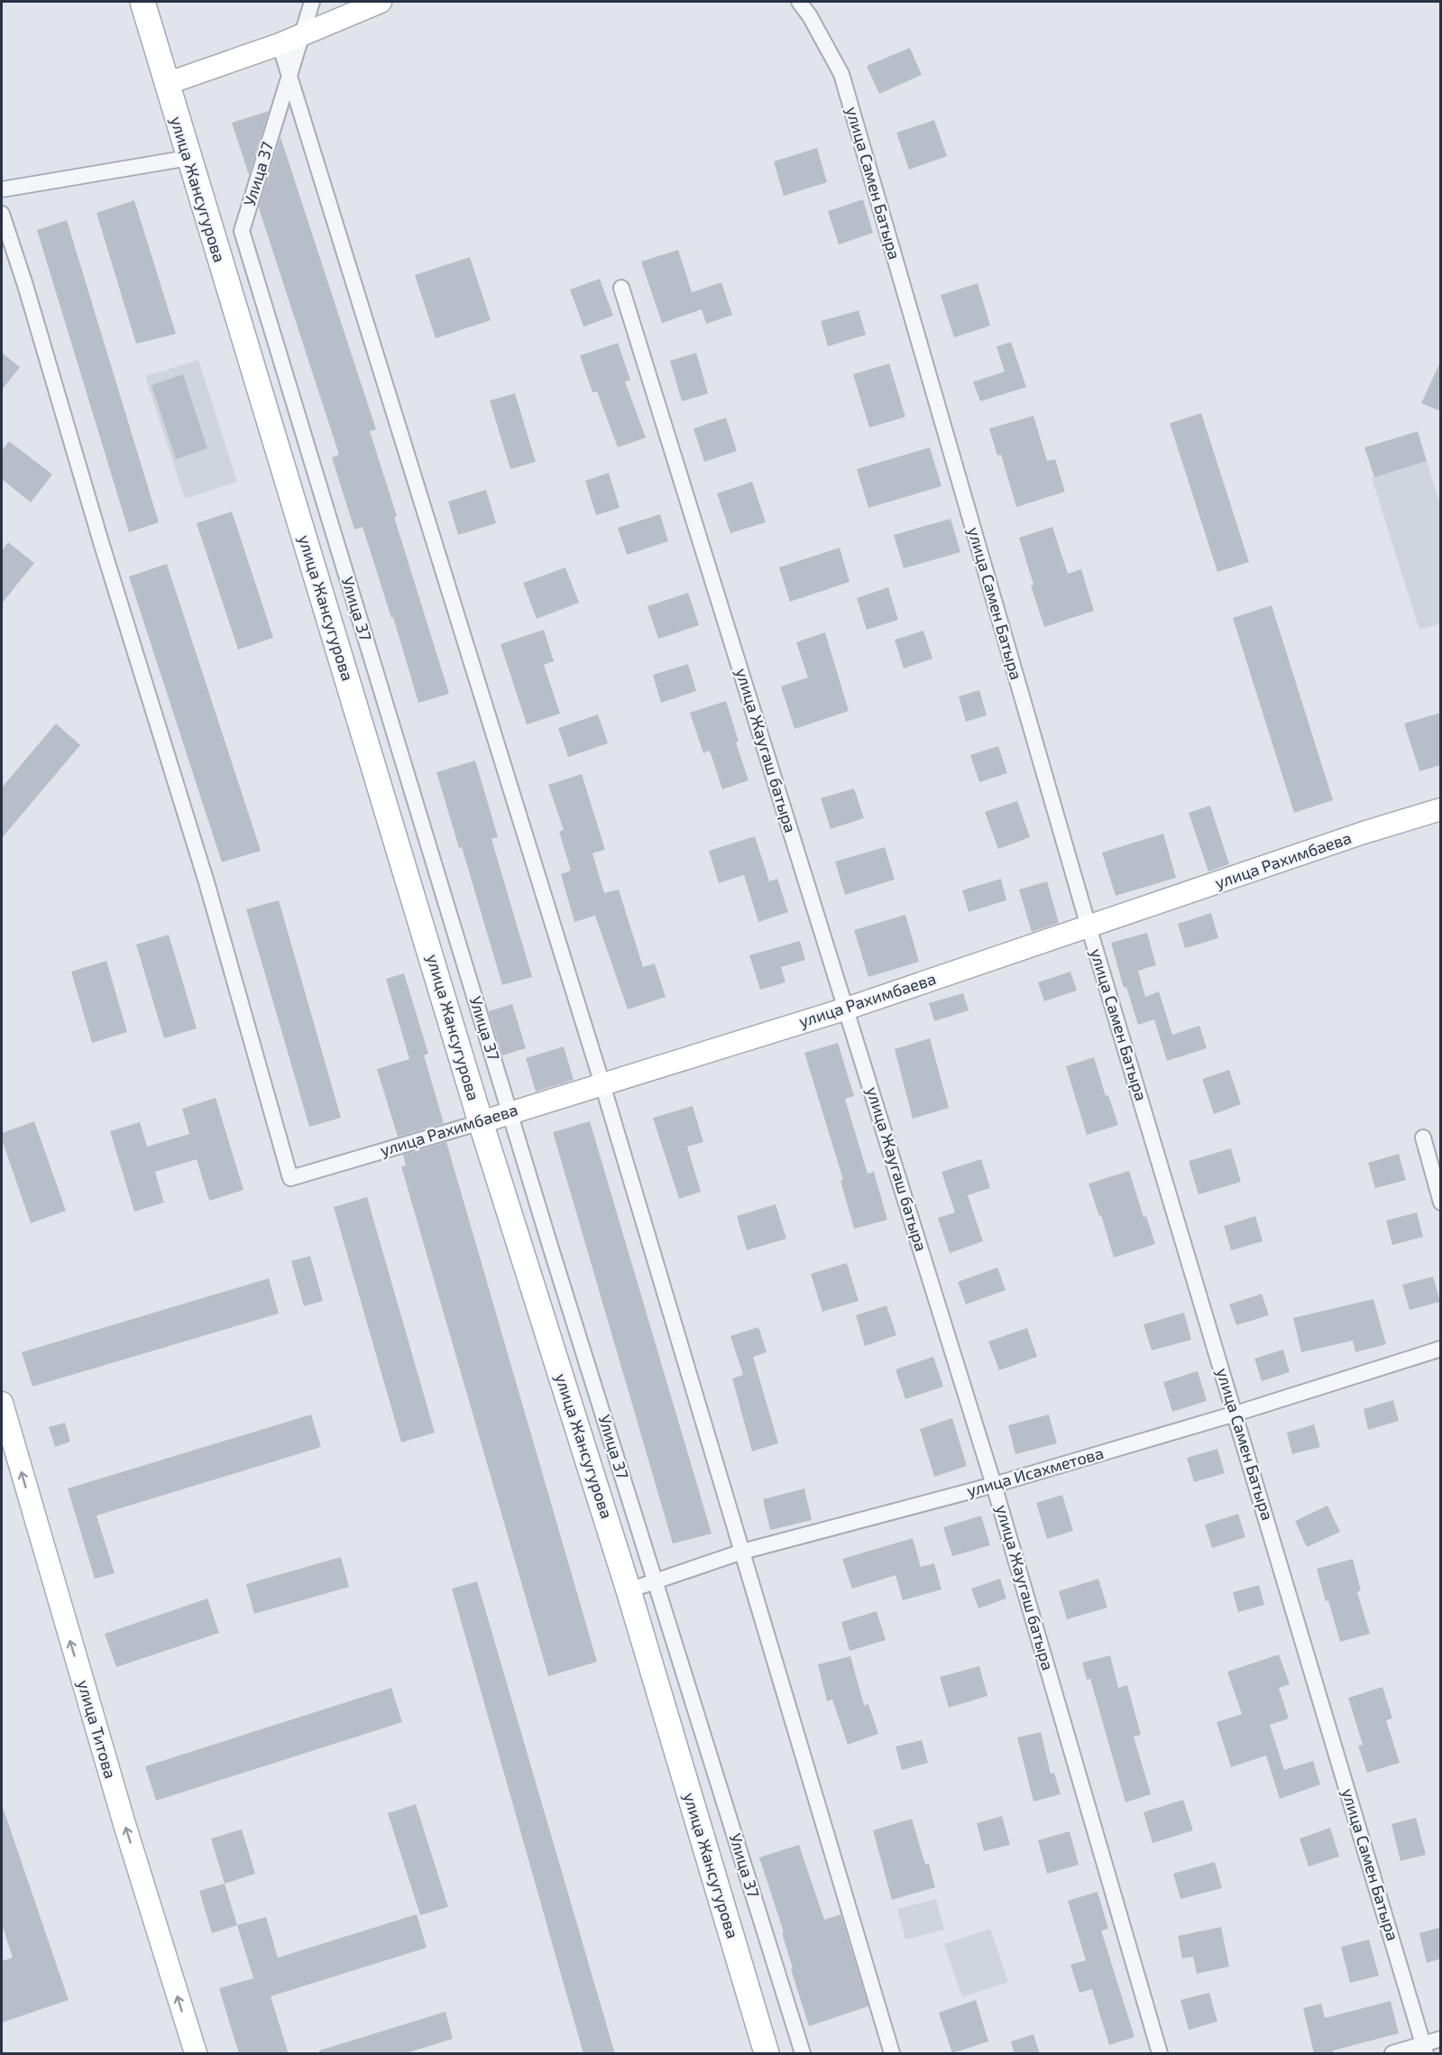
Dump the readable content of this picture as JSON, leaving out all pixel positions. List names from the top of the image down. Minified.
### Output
{"streets":{"main road":["улица Жансугурова"],"street":["Улица 37","улица Самен Батыра","улица Жаугаш батыра","улица Рахимбаева","улица Исахметова","улица Титова"]},"crossings":[["улица Самен Батыра","улица Рахимбаева"],["улица Самен Батыра","улица Исахметова"],["улица Жансугурова","улица Рахимбаева"],["улица Жансугурова","улица Исахметова"],["улица Жаугаш батыра","улица Рахимбаева"],["улица Жаугаш батыра","улица Исахметова"]],"one_way":["улица Титова"]}
